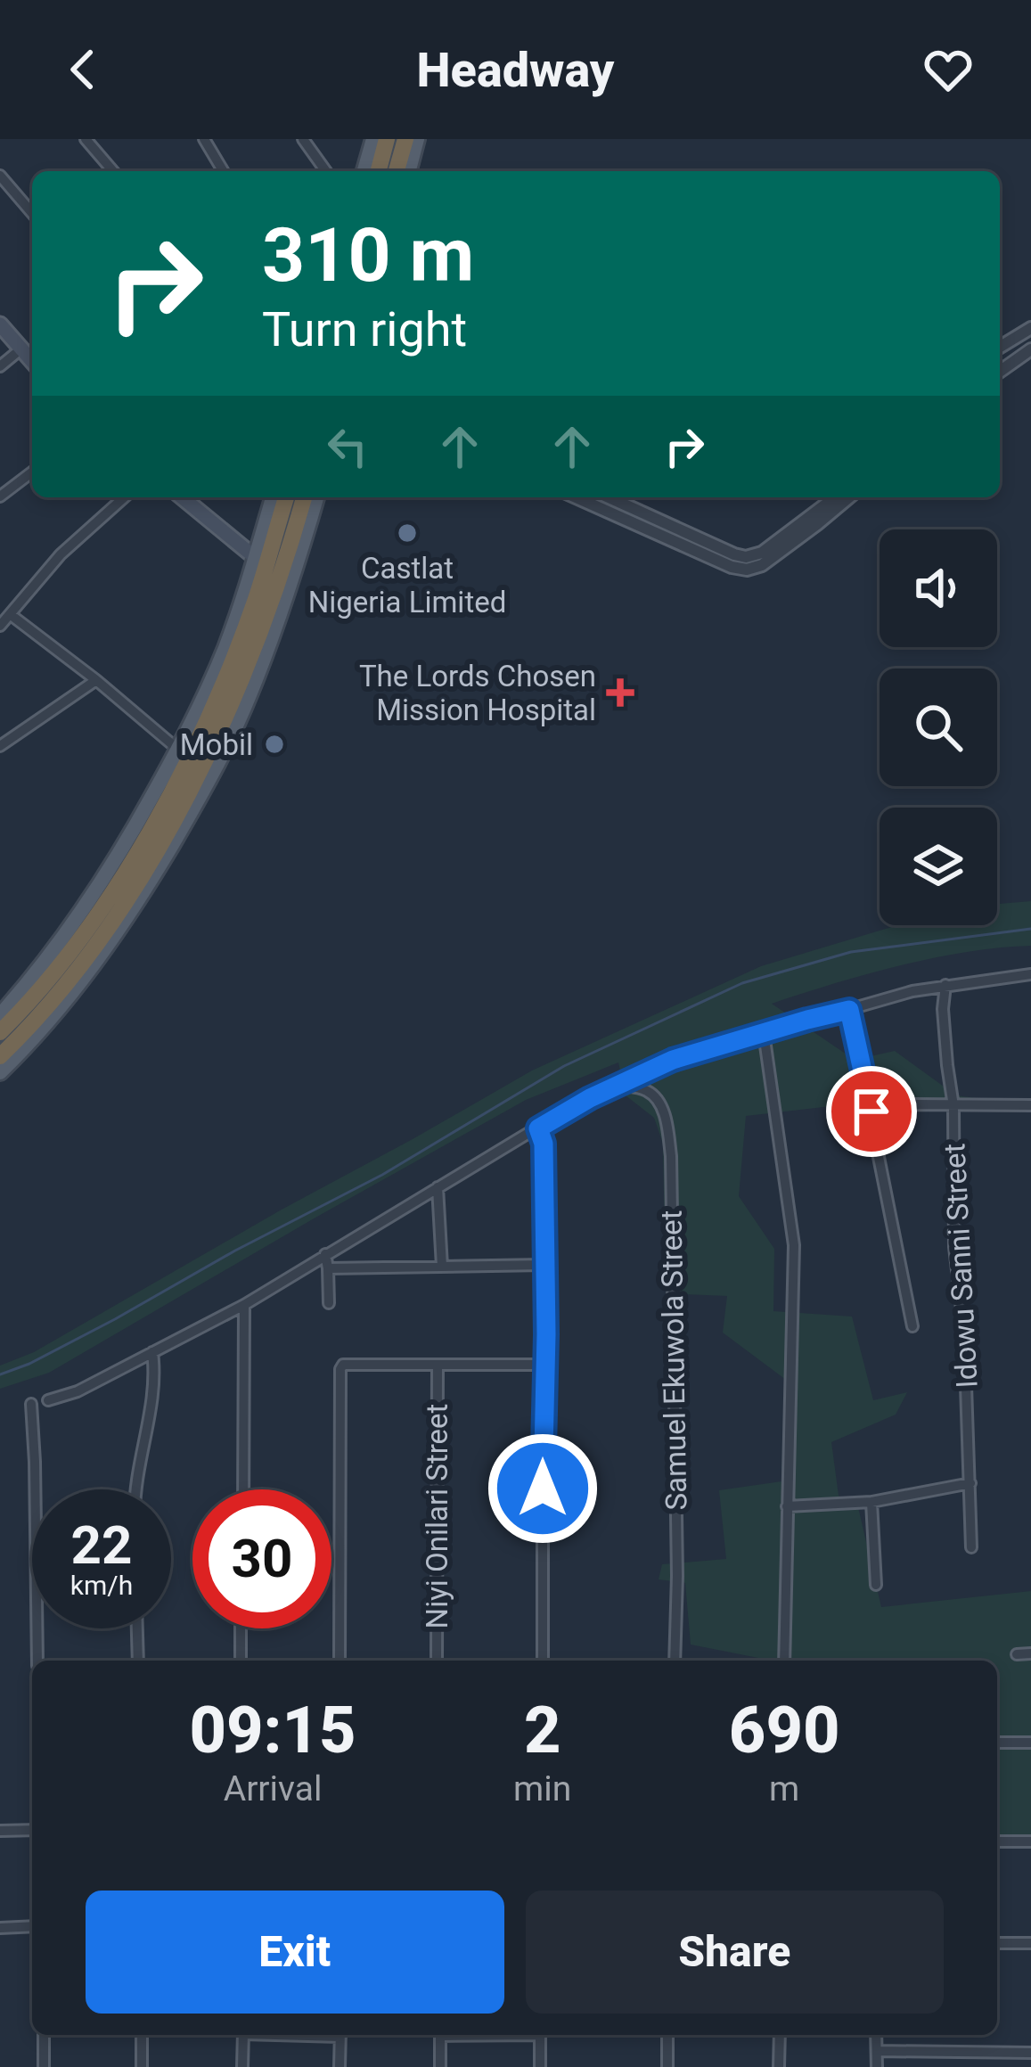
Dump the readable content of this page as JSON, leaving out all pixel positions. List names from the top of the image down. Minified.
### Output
{"streets":{"street":["Idowu Sanni Street","Samuel Ekuwola Street","Niyi Onilari Street"]},"places":{"other":["Castlat Nigeria Limited","Mobil"],"health":["The Lords Chosen Mission Hospital"]},"page":{"header":"Headway","turn":["310 m","Turn right"],"speed":"22 km/h","limit":"30","eta":["09:15","Arrival","2","min","690","m"],"buttons":["Exit","Share"]}}
